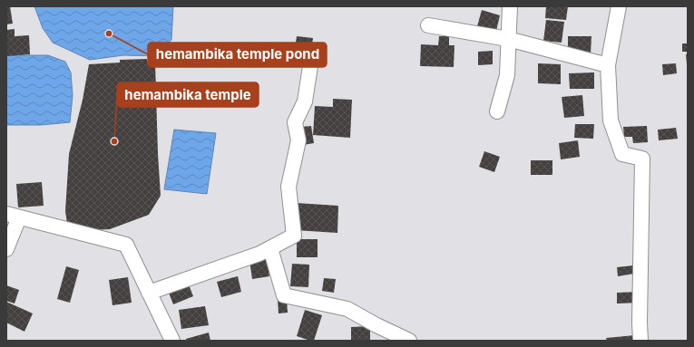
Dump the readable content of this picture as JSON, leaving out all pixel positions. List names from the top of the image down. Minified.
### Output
{"places":["hemambika temple pond","hemambika temple"]}
